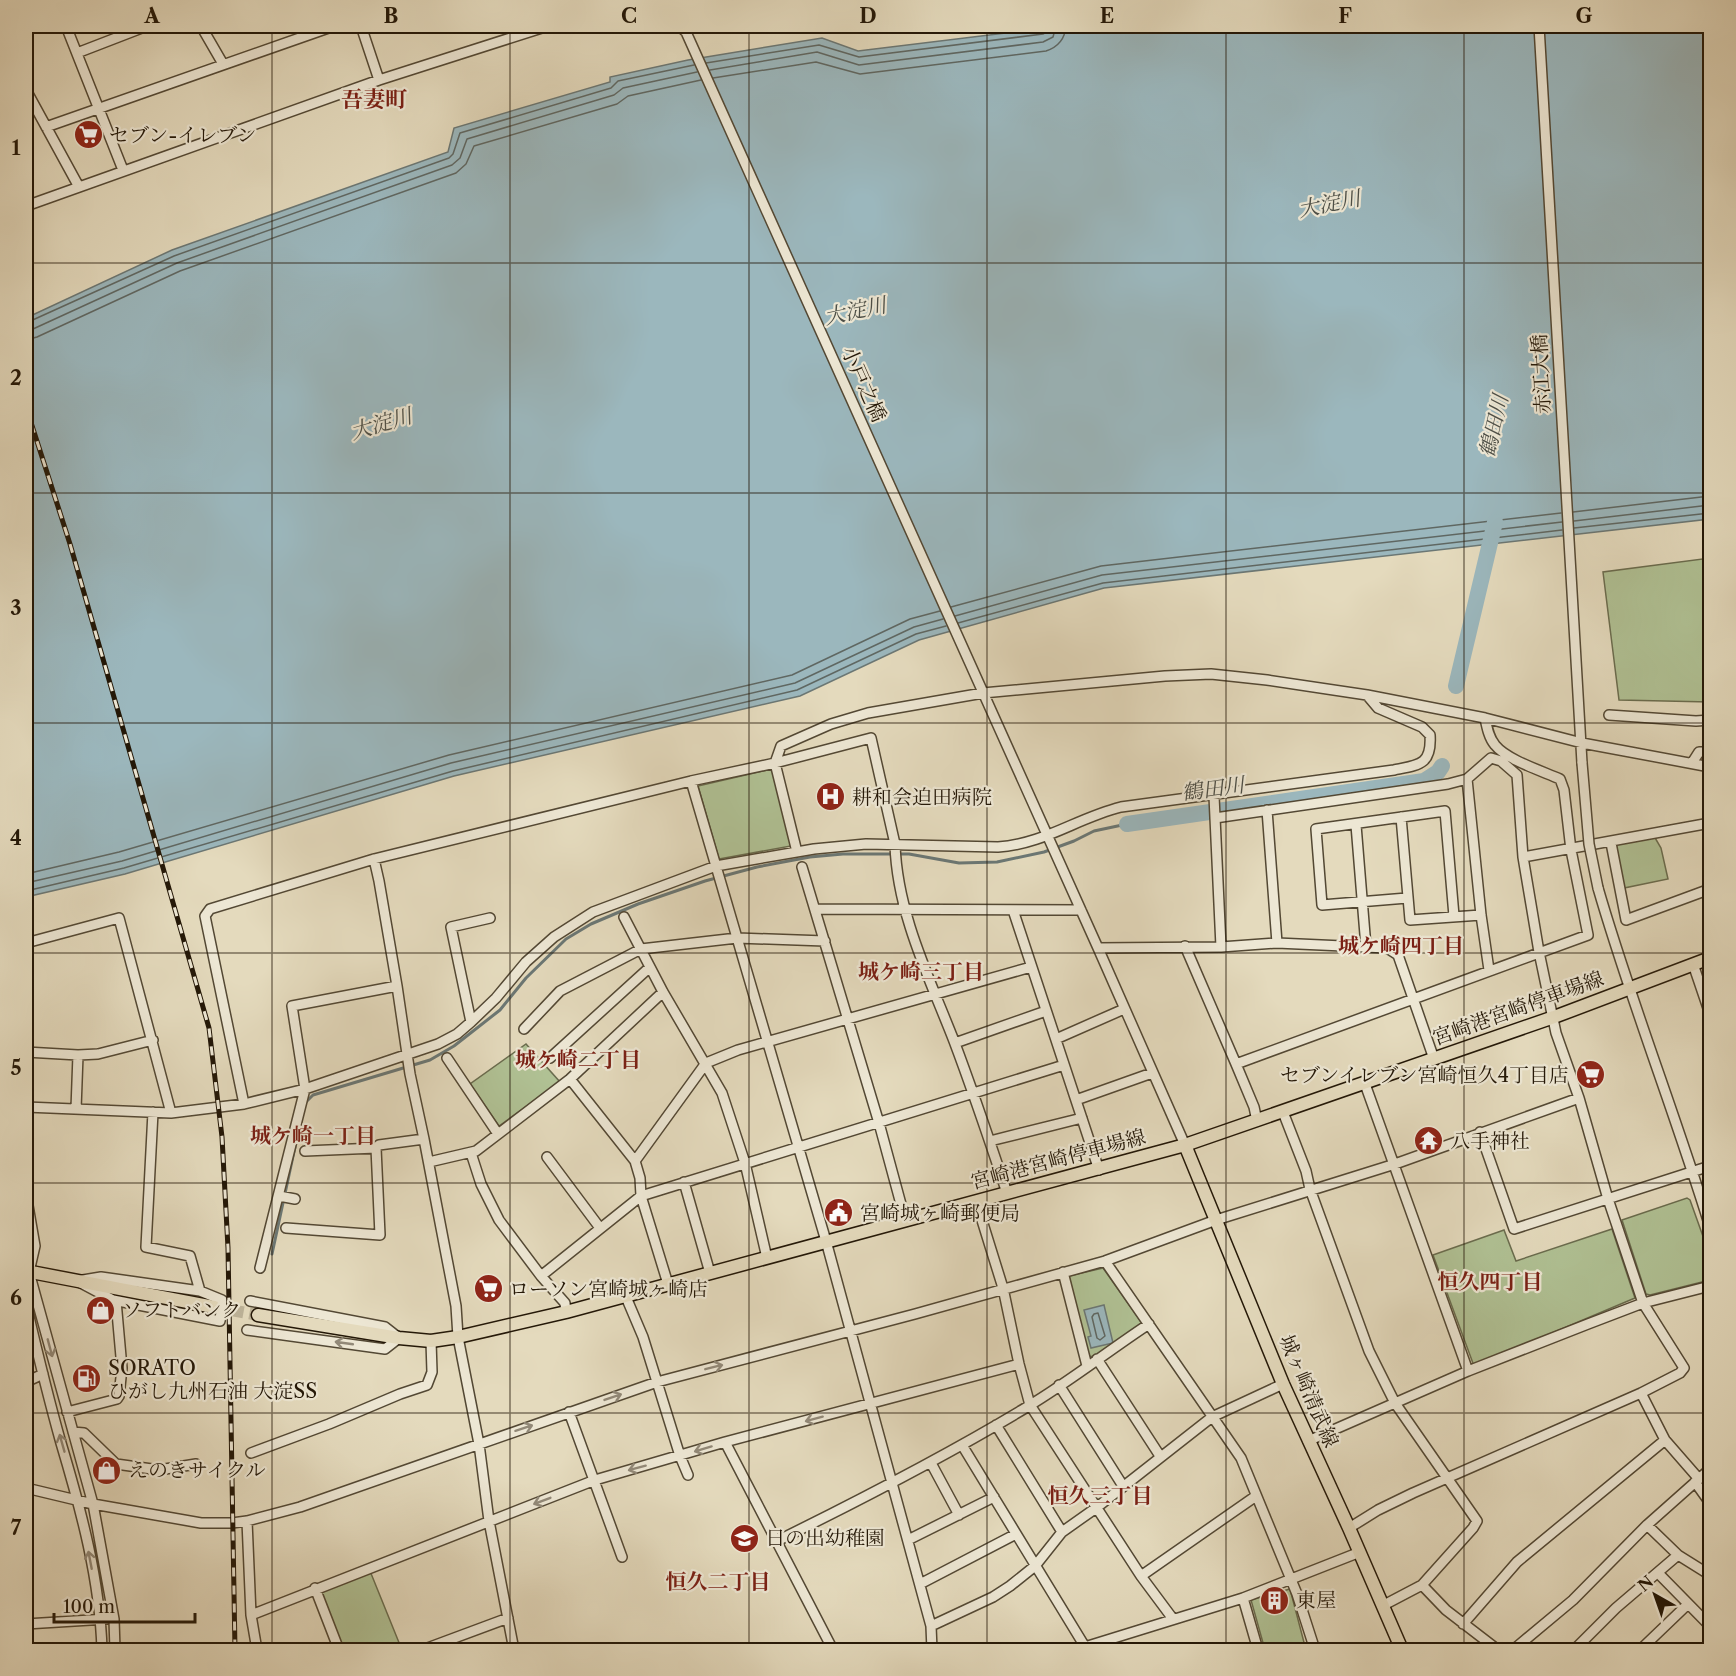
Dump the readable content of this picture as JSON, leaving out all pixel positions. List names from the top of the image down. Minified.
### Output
{"streets":{"main road":["宮崎港宮崎停車場線","城ヶ崎清武線"],"street":["赤江大橋","小戸之橋"]},"crossings":[["赤江大橋","宮崎港宮崎停車場線"],["小戸之橋","宮崎港宮崎停車場線"],["小戸之橋","城ヶ崎清武線"],["宮崎港宮崎停車場線","城ヶ崎清武線"]],"districts":["吾妻町","城ケ崎四丁目","城ケ崎三丁目","城ケ崎二丁目","城ケ崎一丁目","恒久四丁目","恒久三丁目","恒久二丁目"],"water":["大淀川","鶴田川"],"places":{"supermarket":["セブン-イレブン","セブンイレブン宮崎恒久4丁目店","ローソン宮崎城ヶ崎店"],"hospital":["耕和会迫田病院"],"temple":["八手神社"],"public building":["宮崎城ヶ崎郵便局"],"shop":["ソフトバンク","えのきサイクル"],"fuel station":["SORATO ひがし九州石油 大淀SS"],"school or university":["日の出幼稚園"],"building":["東屋"]},"scale_bar":"100 m","north":"top left","grid":{"columns":["A","B","C","D","E","F","G"],"rows":["1","2","3","4","5","6","7"]}}
